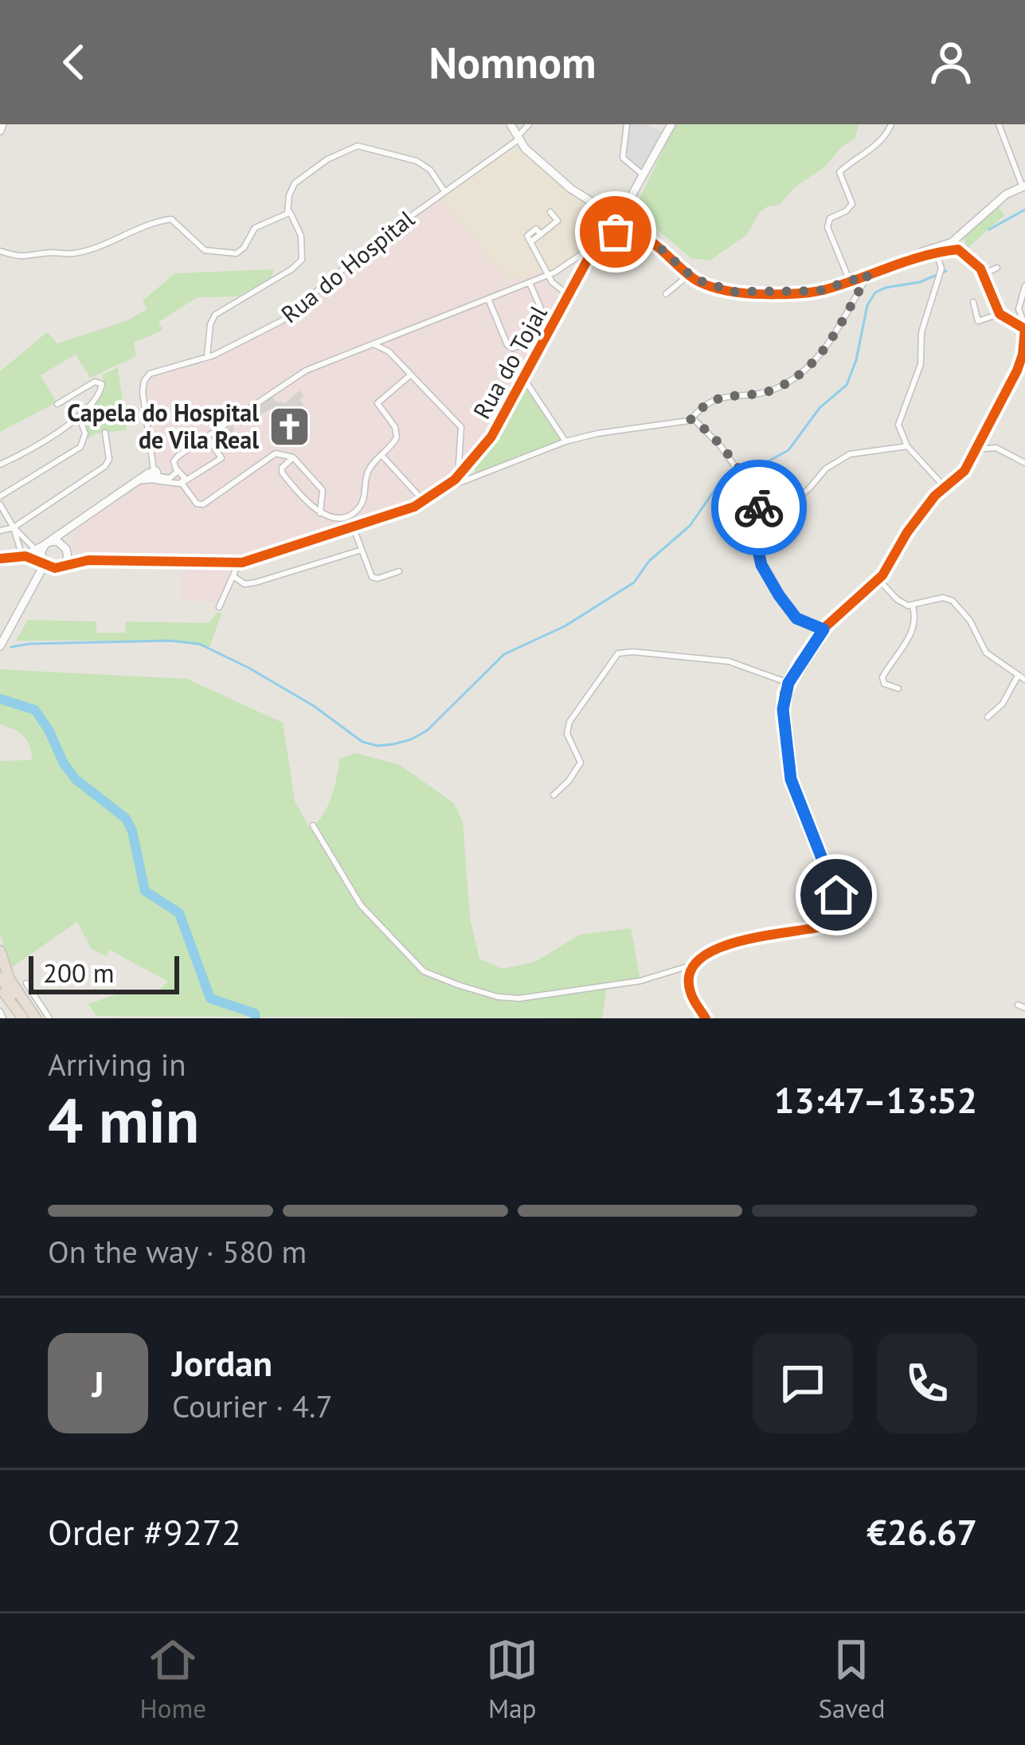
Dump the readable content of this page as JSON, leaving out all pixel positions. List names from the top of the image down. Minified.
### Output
{"streets":{"main road":["Rua do Tojal"],"street":["Rua do Hospital"]},"places":{"church":["Capela do Hospital de Vila Real"]},"scale_bar":"200 m","page":{"header":"Nomnom","scale":"200 m","heading":["4 min","Arriving in","13:47–13:52"],"panel":["Jordan","Courier · 4.7","Order #9272","€26.67"],"bar":"On the way · 580 m","round":"J","tabs":["Home","Map","Saved"]}}
